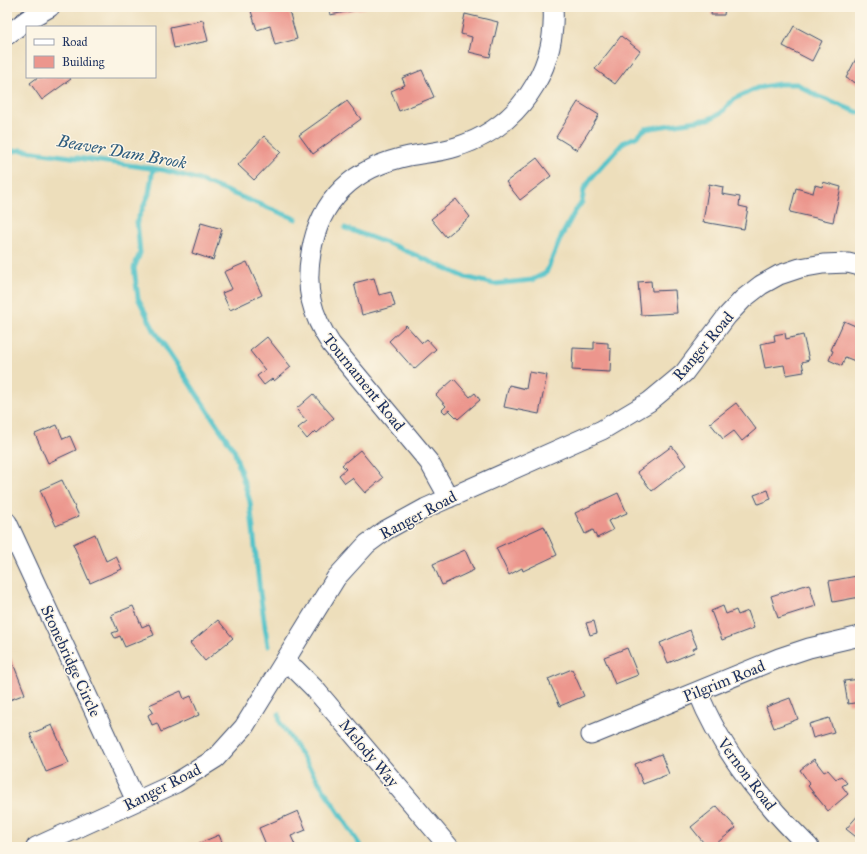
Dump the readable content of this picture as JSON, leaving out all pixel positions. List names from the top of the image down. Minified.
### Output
{"streets":{"street":["Ranger Road","Tournament Road","Stonebridge Circle","Pilgrim Road","Melody Way","Vernon Road"]},"crossings":[["Ranger Road","Tournament Road"],["Ranger Road","Stonebridge Circle"],["Ranger Road","Melody Way"],["Pilgrim Road","Vernon Road"]],"water":["Beaver Dam Brook"],"legend":["Road","Building"]}
